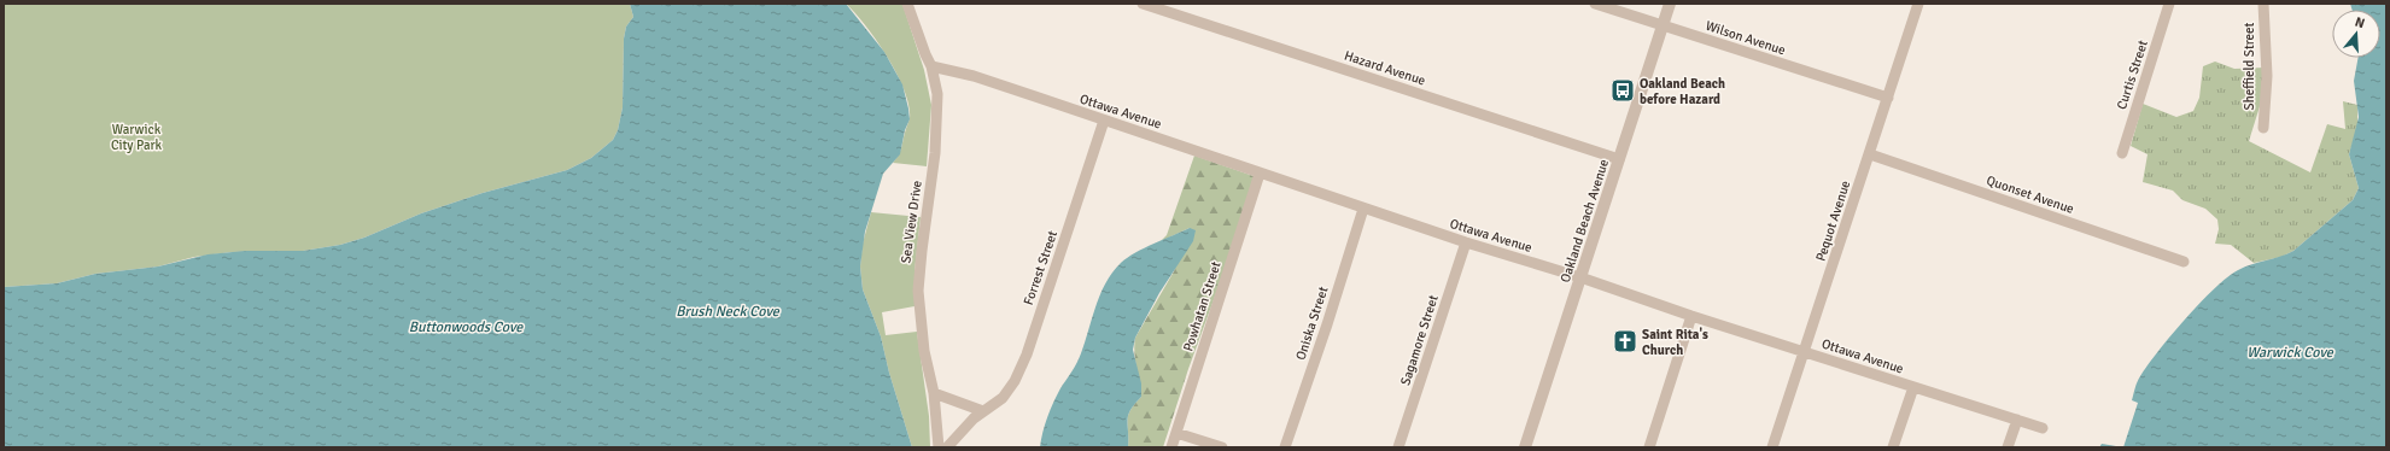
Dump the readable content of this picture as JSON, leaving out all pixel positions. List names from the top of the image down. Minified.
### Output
{"streets":{"street":["Wilson Avenue","Sheffield Street","Hazard Avenue","Curtis Street","Ottawa Avenue","Quonset Avenue","Oakland Beach Avenue","Pequot Avenue","Sea View Drive","Forrest Street","Powhatan Street","Oniska Street","Sagamore Street"]},"crossings":[["Wilson Avenue","Oakland Beach Avenue"],["Wilson Avenue","Pequot Avenue"],["Hazard Avenue","Oakland Beach Avenue"],["Ottawa Avenue","Oakland Beach Avenue"],["Ottawa Avenue","Pequot Avenue"],["Ottawa Avenue","Sea View Drive"],["Ottawa Avenue","Forrest Street"],["Ottawa Avenue","Powhatan Street"],["Ottawa Avenue","Oniska Street"],["Ottawa Avenue","Sagamore Street"],["Quonset Avenue","Pequot Avenue"]],"water":["Brush Neck Cove","Buttonwoods Cove","Warwick Cove"],"parks":["Warwick City Park"],"places":{"bus stop":["Oakland Beach before Hazard"],"church":["Saint Rita's Church"]},"north":"top"}
